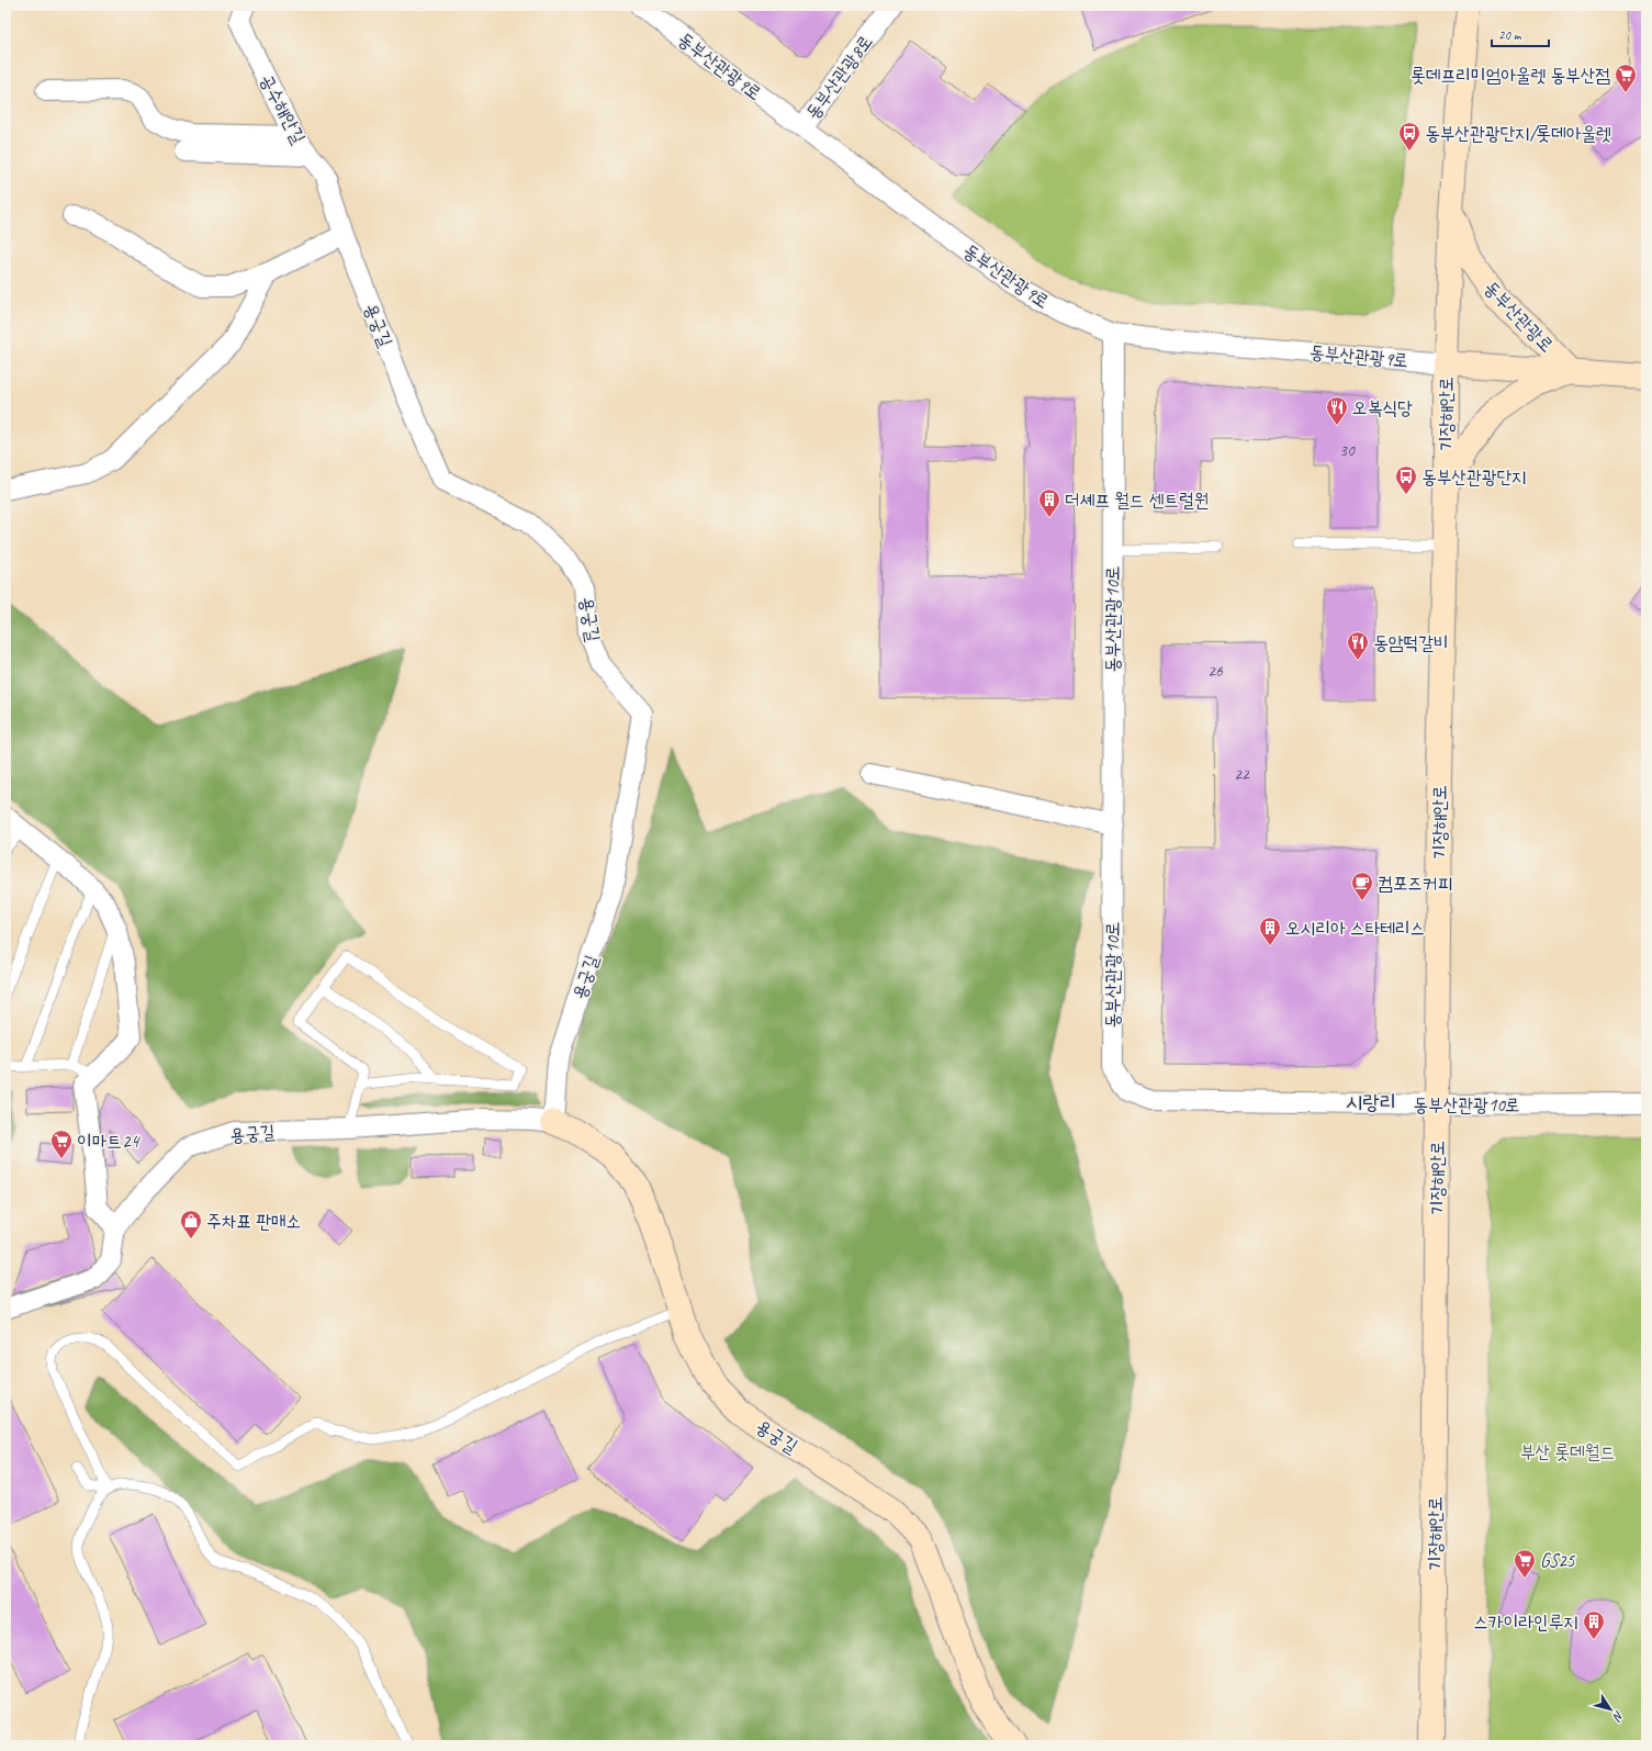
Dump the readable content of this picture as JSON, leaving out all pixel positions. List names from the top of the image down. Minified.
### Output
{"streets":{"main road":["동부산관광로","용궁길","기장해안로"],"street":["동부산관광9로","동부산관광8로","공수해안길","동부산관광10로"]},"crossings":[["동부산관광9로","동부산관광8로"],["동부산관광9로","동부산관광로"],["동부산관광9로","기장해안로"],["동부산관광9로","동부산관광10로"],["공수해안길","용궁길"],["동부산관광로","기장해안로"],["기장해안로","동부산관광10로"]],"districts":["시랑리"],"parks":["부산 롯데월드"],"places":{"supermarket":["롯데프리미엄아울렛 동부산점","이마트24","GS25"],"bus stop":["동부산관광단지/롯데아울렛","동부산관광단지"],"restaurant":["오복식당","동암떡갈비"],"building":["더셰프 월드 센트럴원","오시리아 스타테리스","스카이라인루지"],"cafe":["컴포즈커피"],"shop":["주차표 판매소"]},"house_numbers":["30","26","22"],"scale_bar":"20 m","north":"bottom right"}
